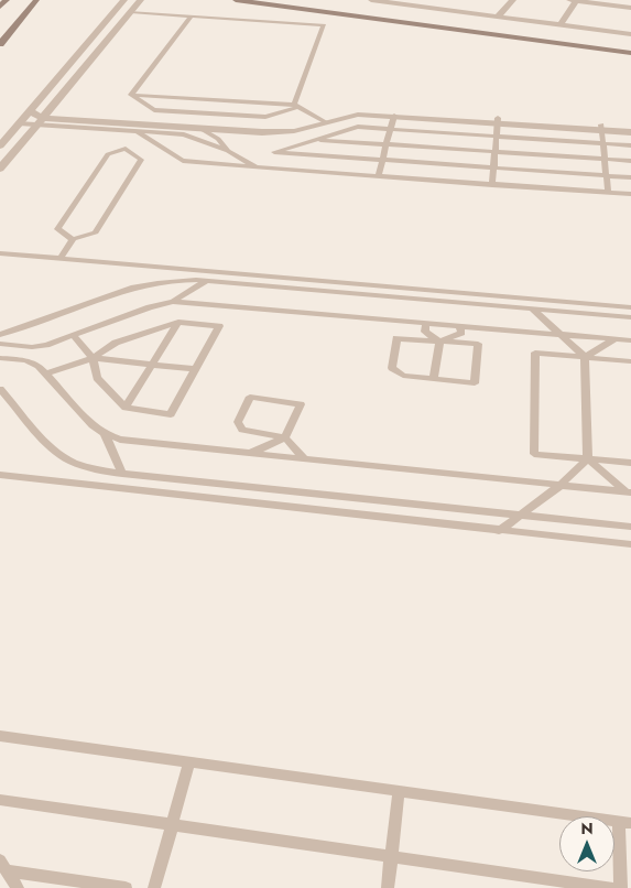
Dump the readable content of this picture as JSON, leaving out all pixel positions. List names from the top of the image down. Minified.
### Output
{"north":"top"}
